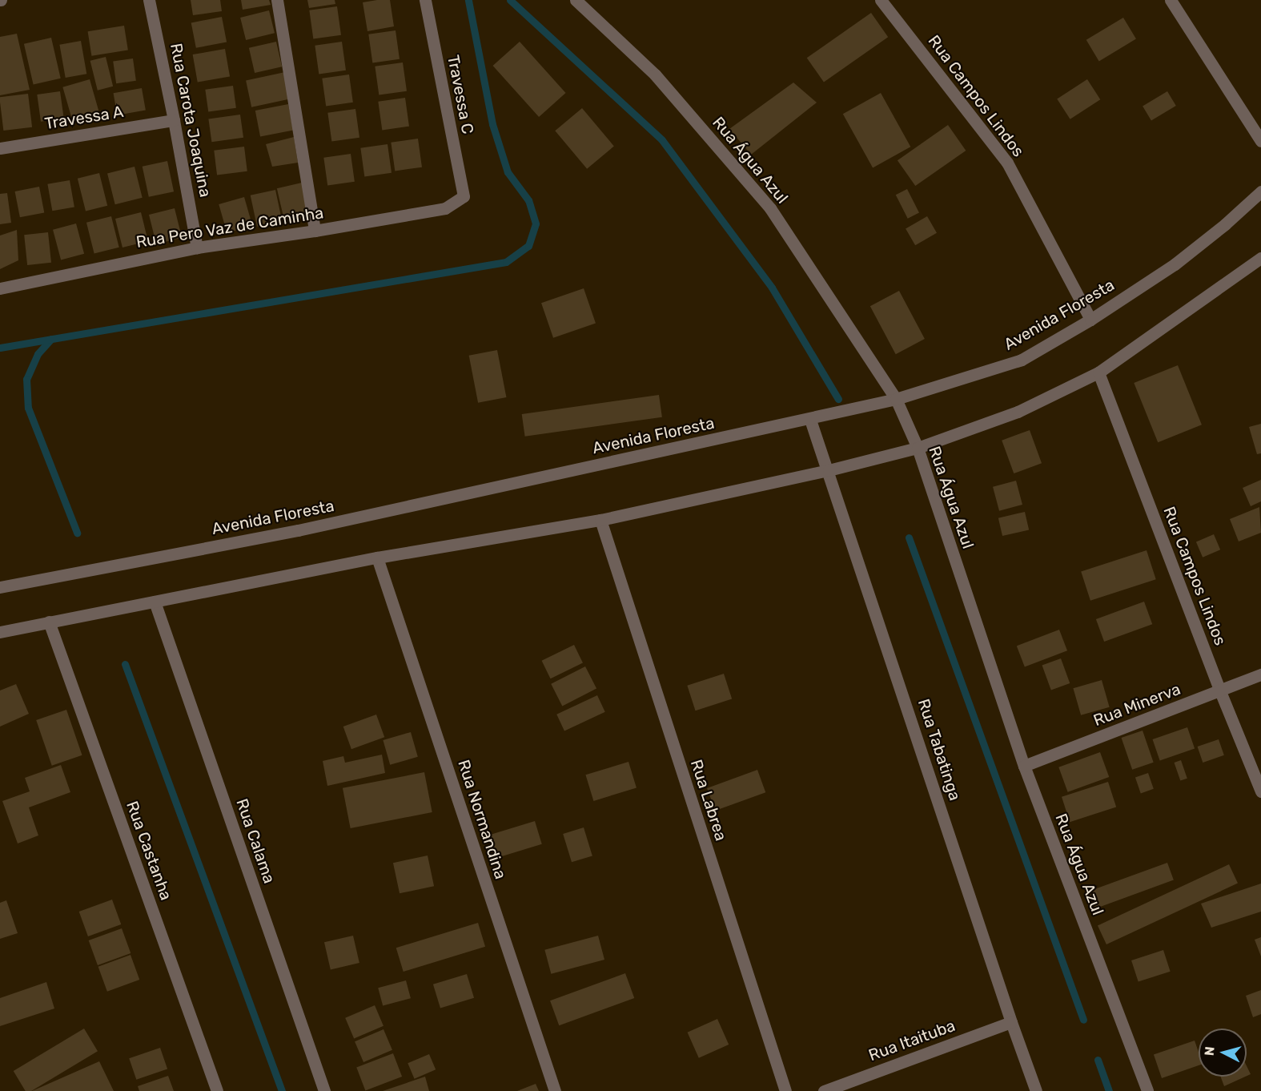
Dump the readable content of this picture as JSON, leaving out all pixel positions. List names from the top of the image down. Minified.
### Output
{"streets":{"street":["Travessa C","Rua Campos Lindos","Travessa A","Rua Carota Joaquina","Rua Água Azul","Rua Pero Vaz de Caminha","Avenida Floresta","Rua Minerva","Rua Tabatinga","Rua Labrea","Rua Normandina","Rua Calama","Rua Castanha","Rua Itaituba"]},"crossings":[["Travessa C","Rua Pero Vaz de Caminha"],["Rua Campos Lindos","Avenida Floresta"],["Rua Campos Lindos","Rua Minerva"],["Travessa A","Rua Carota Joaquina"],["Rua Carota Joaquina","Rua Pero Vaz de Caminha"],["Rua Água Azul","Avenida Floresta"],["Rua Água Azul","Rua Minerva"],["Avenida Floresta","Rua Tabatinga"],["Rua Tabatinga","Rua Itaituba"]],"north":"left"}
